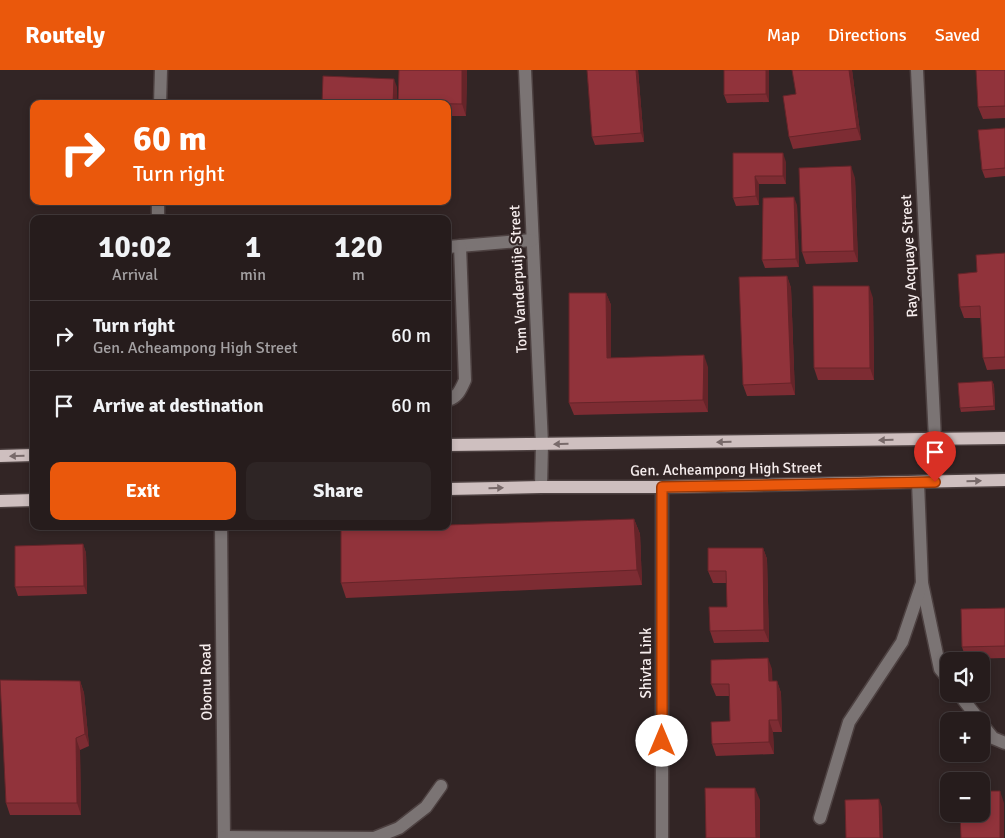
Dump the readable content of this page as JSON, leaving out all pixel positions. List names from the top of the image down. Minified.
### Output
{"streets":{"main road":["Gen. Acheampong High Street"],"street":["Ray Acquaye Street","Tom Vanderpuije Street","Shivta Link","Obonu Road"]},"crossings":[["Ray Acquaye Street","Gen. Acheampong High Street"],["Tom Vanderpuije Street","Gen. Acheampong High Street"],["Gen. Acheampong High Street","Shivta Link"]],"page":{"header":"Routely","nav":["Map","Directions","Saved"],"turn":["60 m","Turn right"],"eta":["10:02","Arrival","1","min","120","m"],"list":[{"name":"Turn right","note":"Gen. Acheampong High Street","value":"60 m"},{"name":"Arrive at destination","value":"60 m"}],"buttons":["Exit","Share"],"map_buttons":["+","−"]}}
